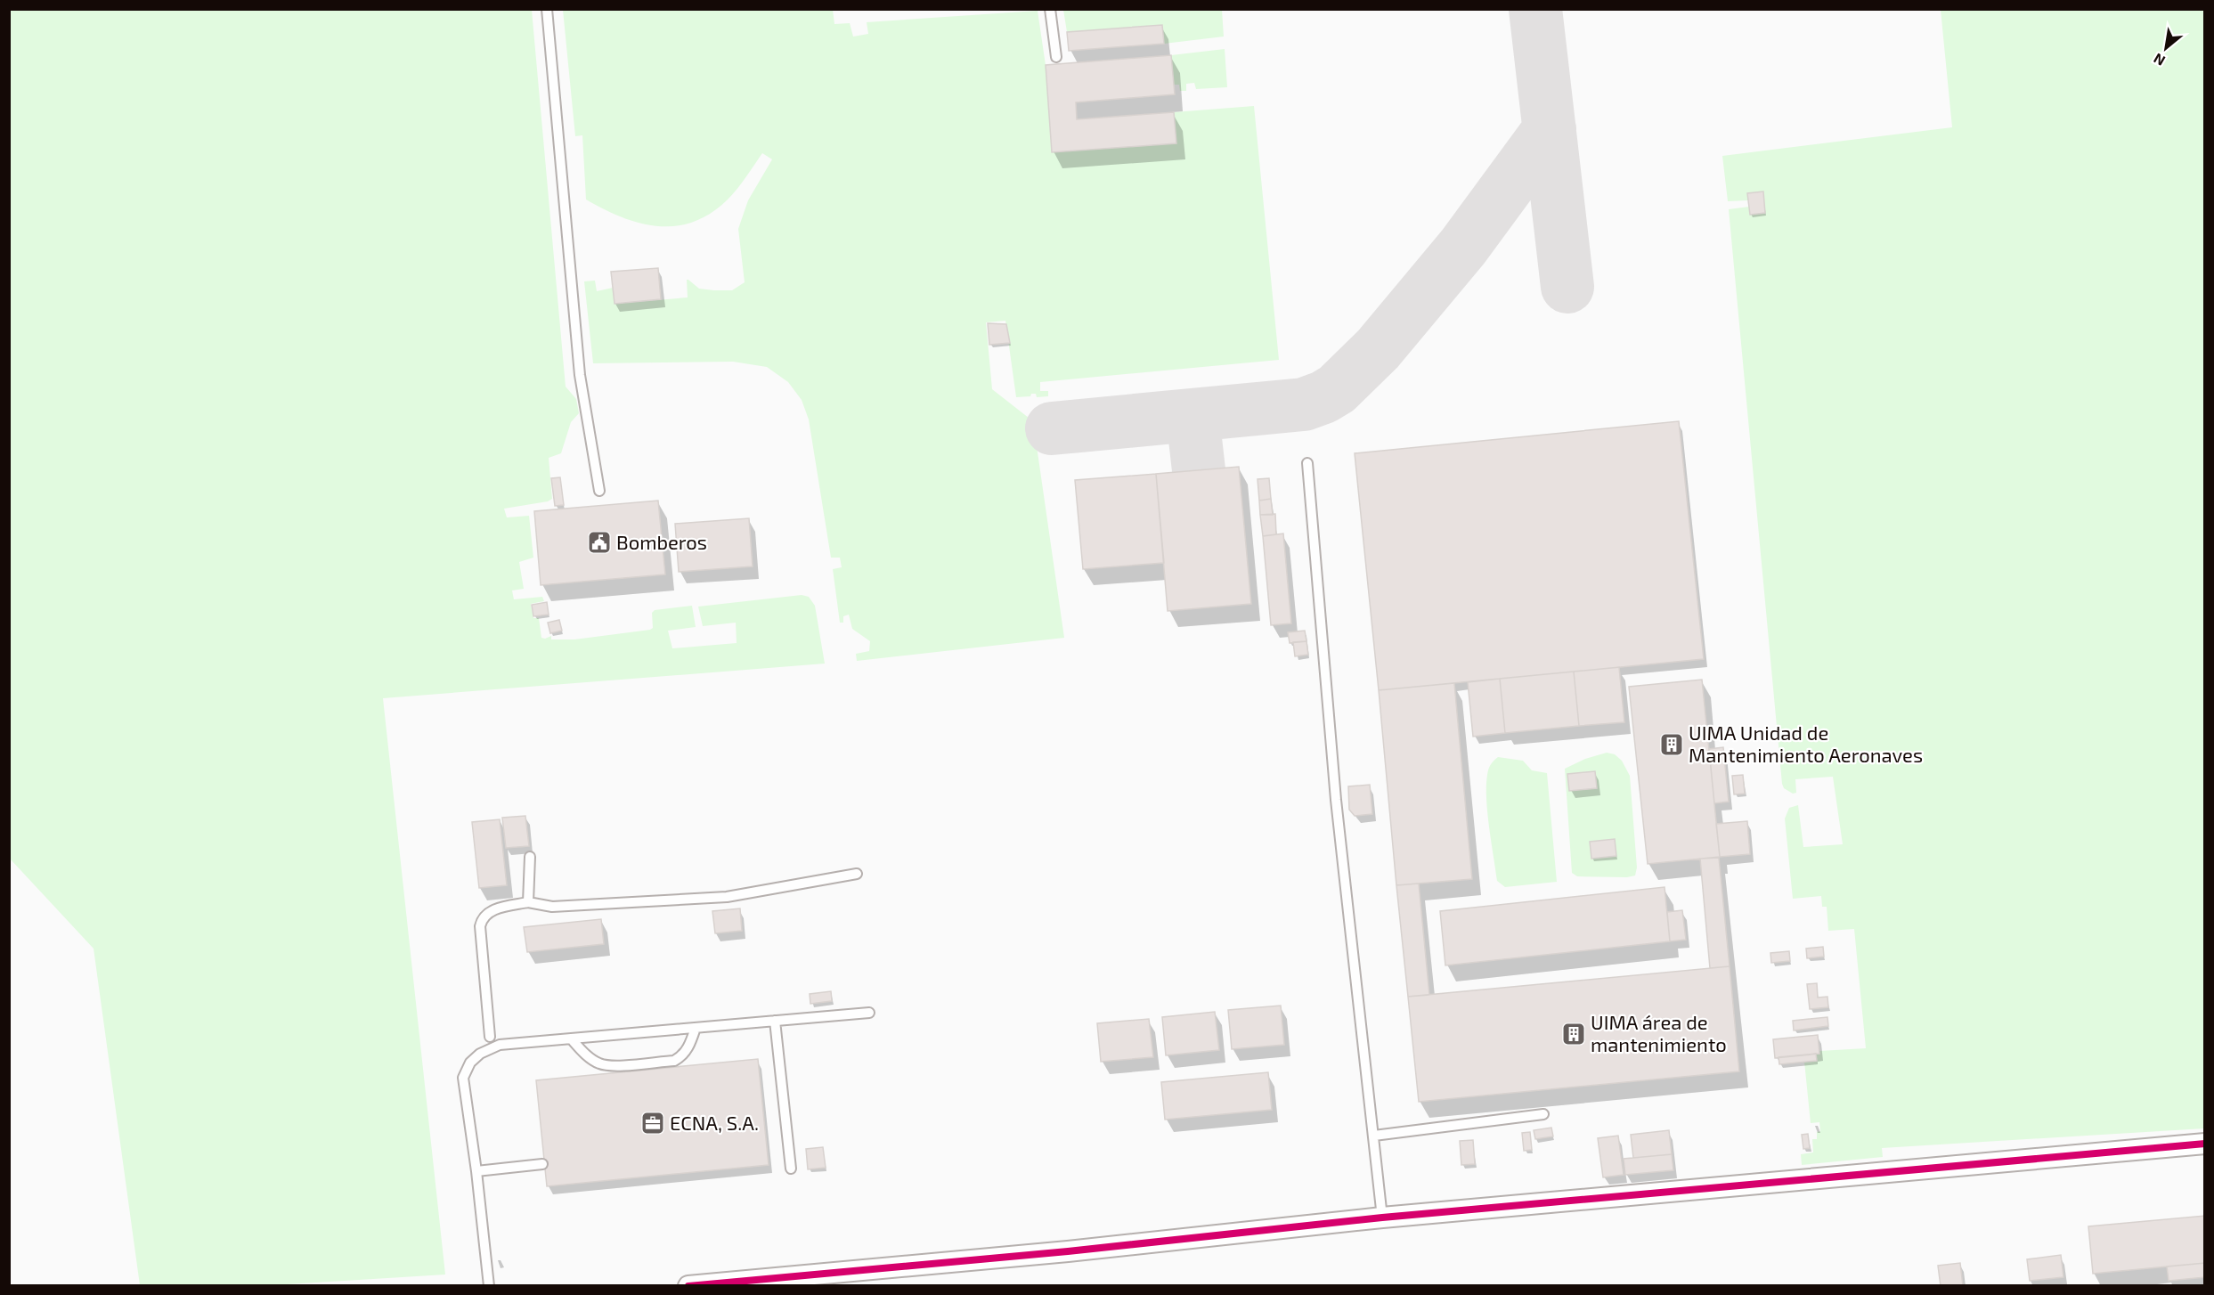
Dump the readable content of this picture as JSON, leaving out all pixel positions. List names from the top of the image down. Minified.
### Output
{"places":{"public building":["Bomberos"],"building":["UIMA Unidad de Mantenimiento Aeronaves","UIMA área de mantenimiento"],"office":["ECNA, S.A."]},"north":"bottom left"}
